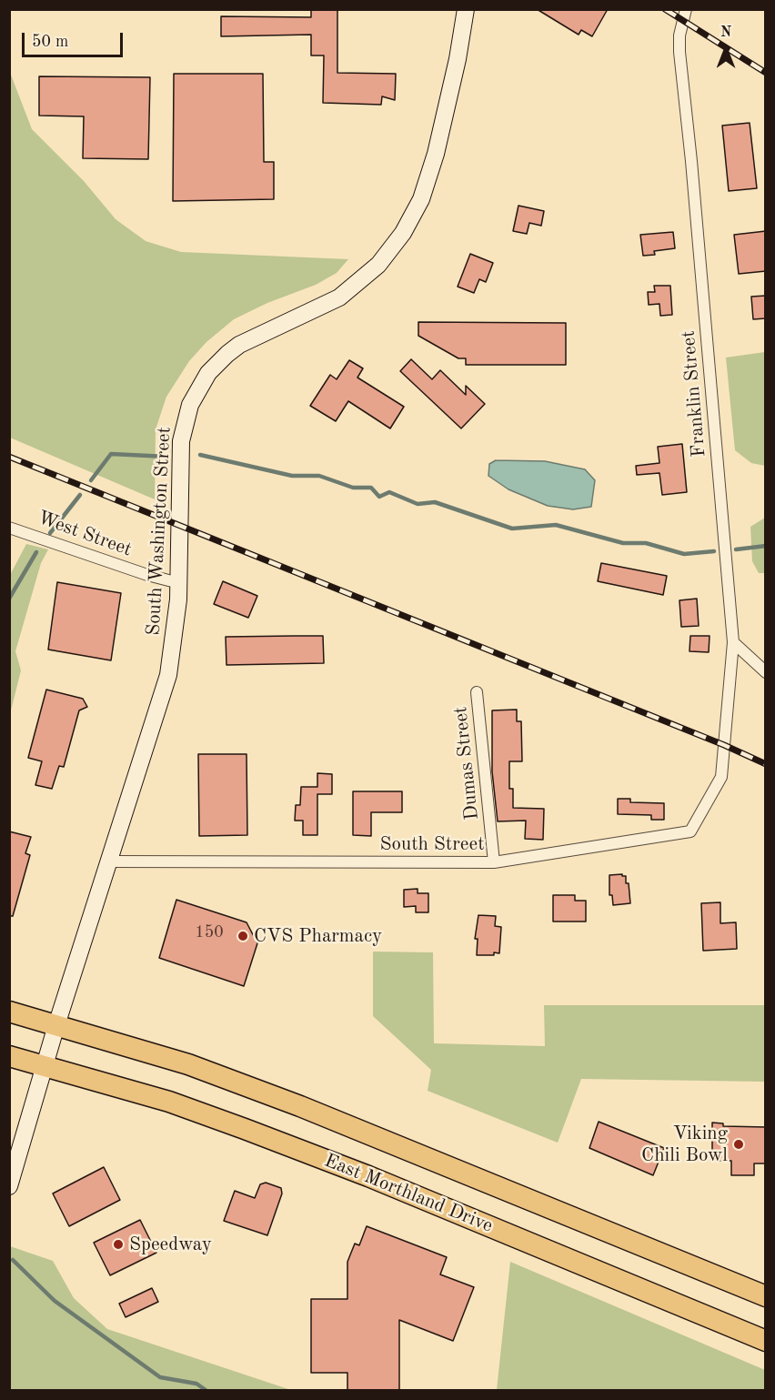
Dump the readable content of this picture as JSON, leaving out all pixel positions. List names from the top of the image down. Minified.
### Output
{"streets":{"highway":["East Morthland Drive"],"main road":["South Washington Street"],"street":["Franklin Street","West Street","Dumas Street","South Street"]},"crossings":[["Franklin Street","South Street"],["South Washington Street","West Street"],["South Washington Street","South Street"],["South Washington Street","East Morthland Drive"],["Dumas Street","South Street"]],"places":["CVS Pharmacy","Viking Chili Bowl","Speedway"],"house_numbers":["150"],"scale_bar":"50 m","north":"top"}
